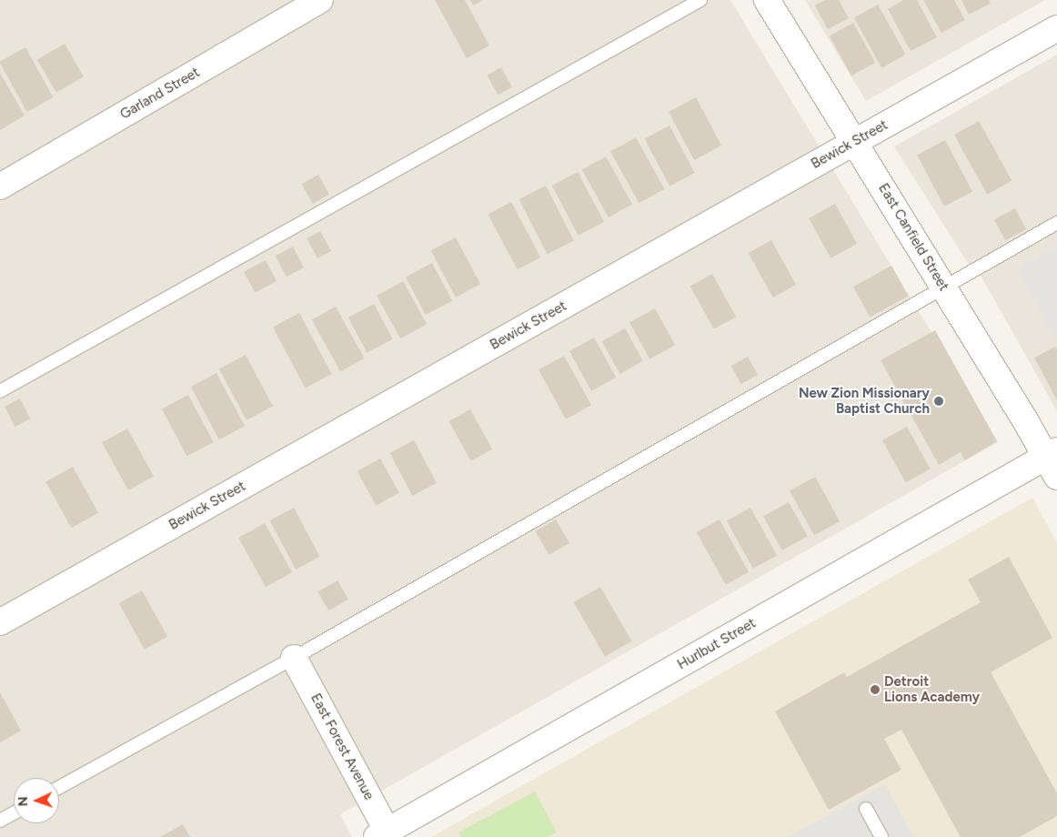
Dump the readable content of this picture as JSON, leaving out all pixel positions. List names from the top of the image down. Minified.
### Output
{"streets":{"street":["Garland Street","Bewick Street","East Canfield Street","Hurlbut Street","East Forest Avenue"]},"crossings":[["Bewick Street","East Canfield Street"],["East Canfield Street","Hurlbut Street"],["Hurlbut Street","East Forest Avenue"]],"places":["New Zion Missionary Baptist Church","Detroit Lions Academy"],"north":"left"}
